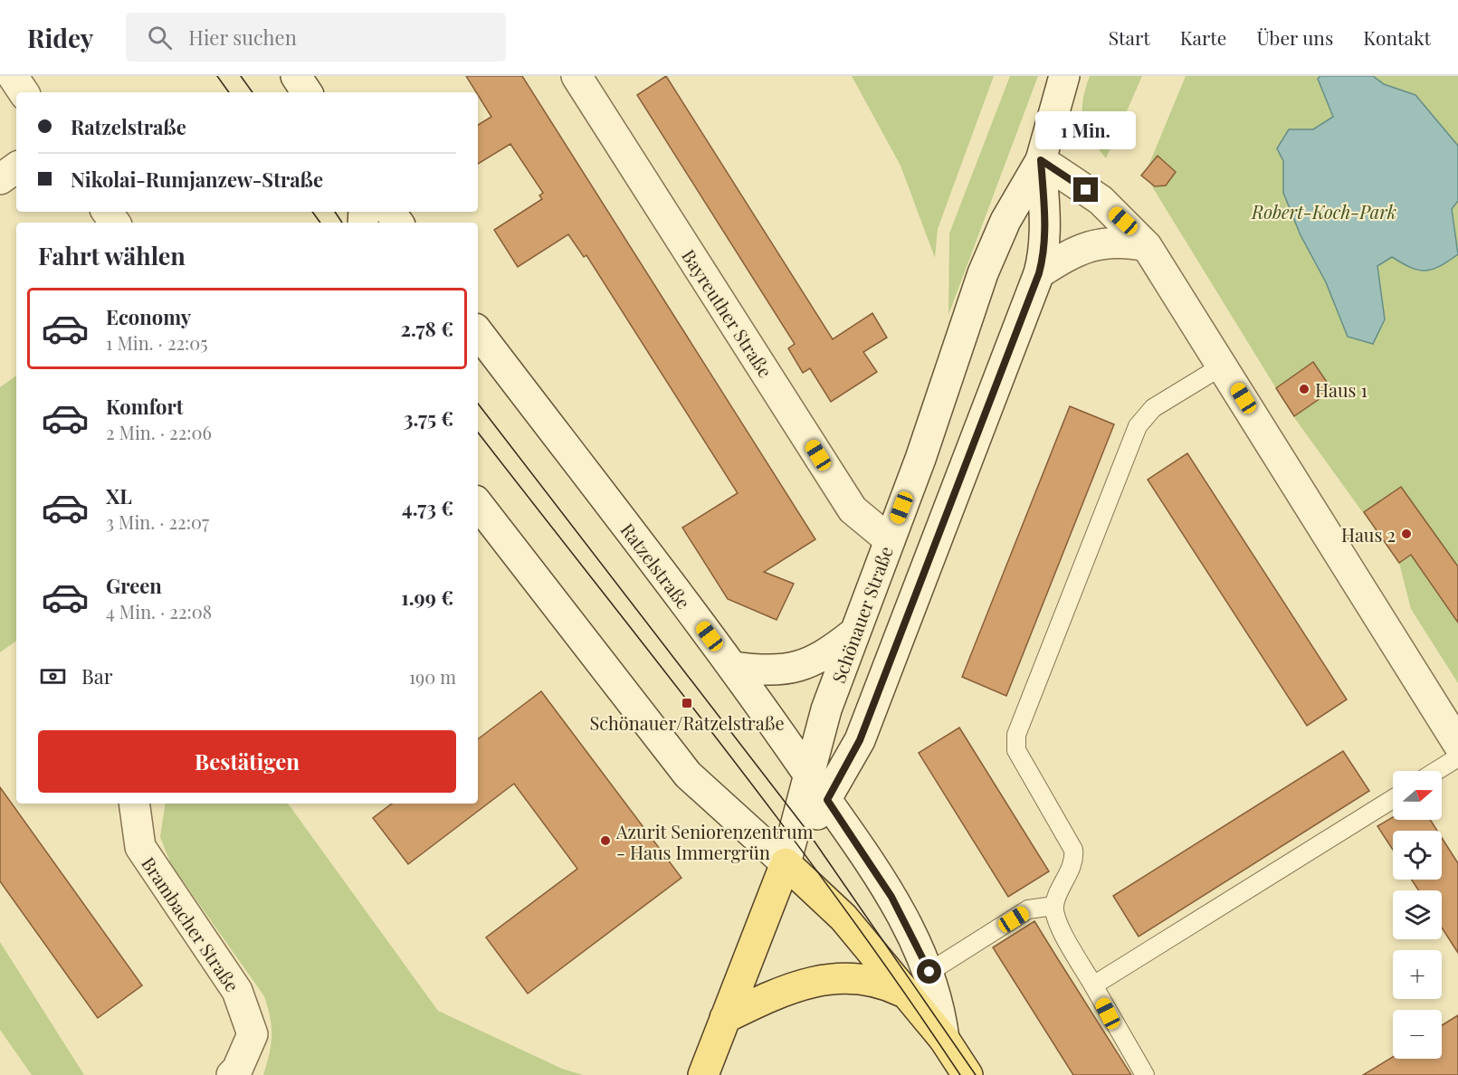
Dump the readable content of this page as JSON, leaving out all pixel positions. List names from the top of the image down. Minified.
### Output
{"streets":{"main road":["Bayreuther Straße","Ratzelstraße","Schönauer Straße","Brambacher Straße"]},"crossings":[["Bayreuther Straße","Schönauer Straße"],["Ratzelstraße","Schönauer Straße"]],"parks":["Robert-Koch-Park"],"places":{"other":["Haus 1","Haus 2","Azurit Seniorenzentrum - Haus Immergrün"],"transit":["Schönauer/Ratzelstraße"]},"north":"right","page":{"header":"Ridey","search":"Hier suchen","nav":["Start","Karte","Über uns","Kontakt"],"banner":["Ratzelstraße","Nikolai-Rumjanzew-Straße"],"bubble":"1 Min.","heading":"Fahrt wählen","list":[{"name":"Economy","note":"1 Min. · 22:05","value":"2.78 €"},{"name":"Komfort","note":"2 Min. · 22:06","value":"3.75 €"},{"name":"XL","note":"3 Min. · 22:07","value":"4.73 €"},{"name":"Green","note":"4 Min. · 22:08","value":"1.99 €"}],"pay":["Bar","190 m"],"buttons":"Bestätigen","map_buttons":["+","−"]}}
